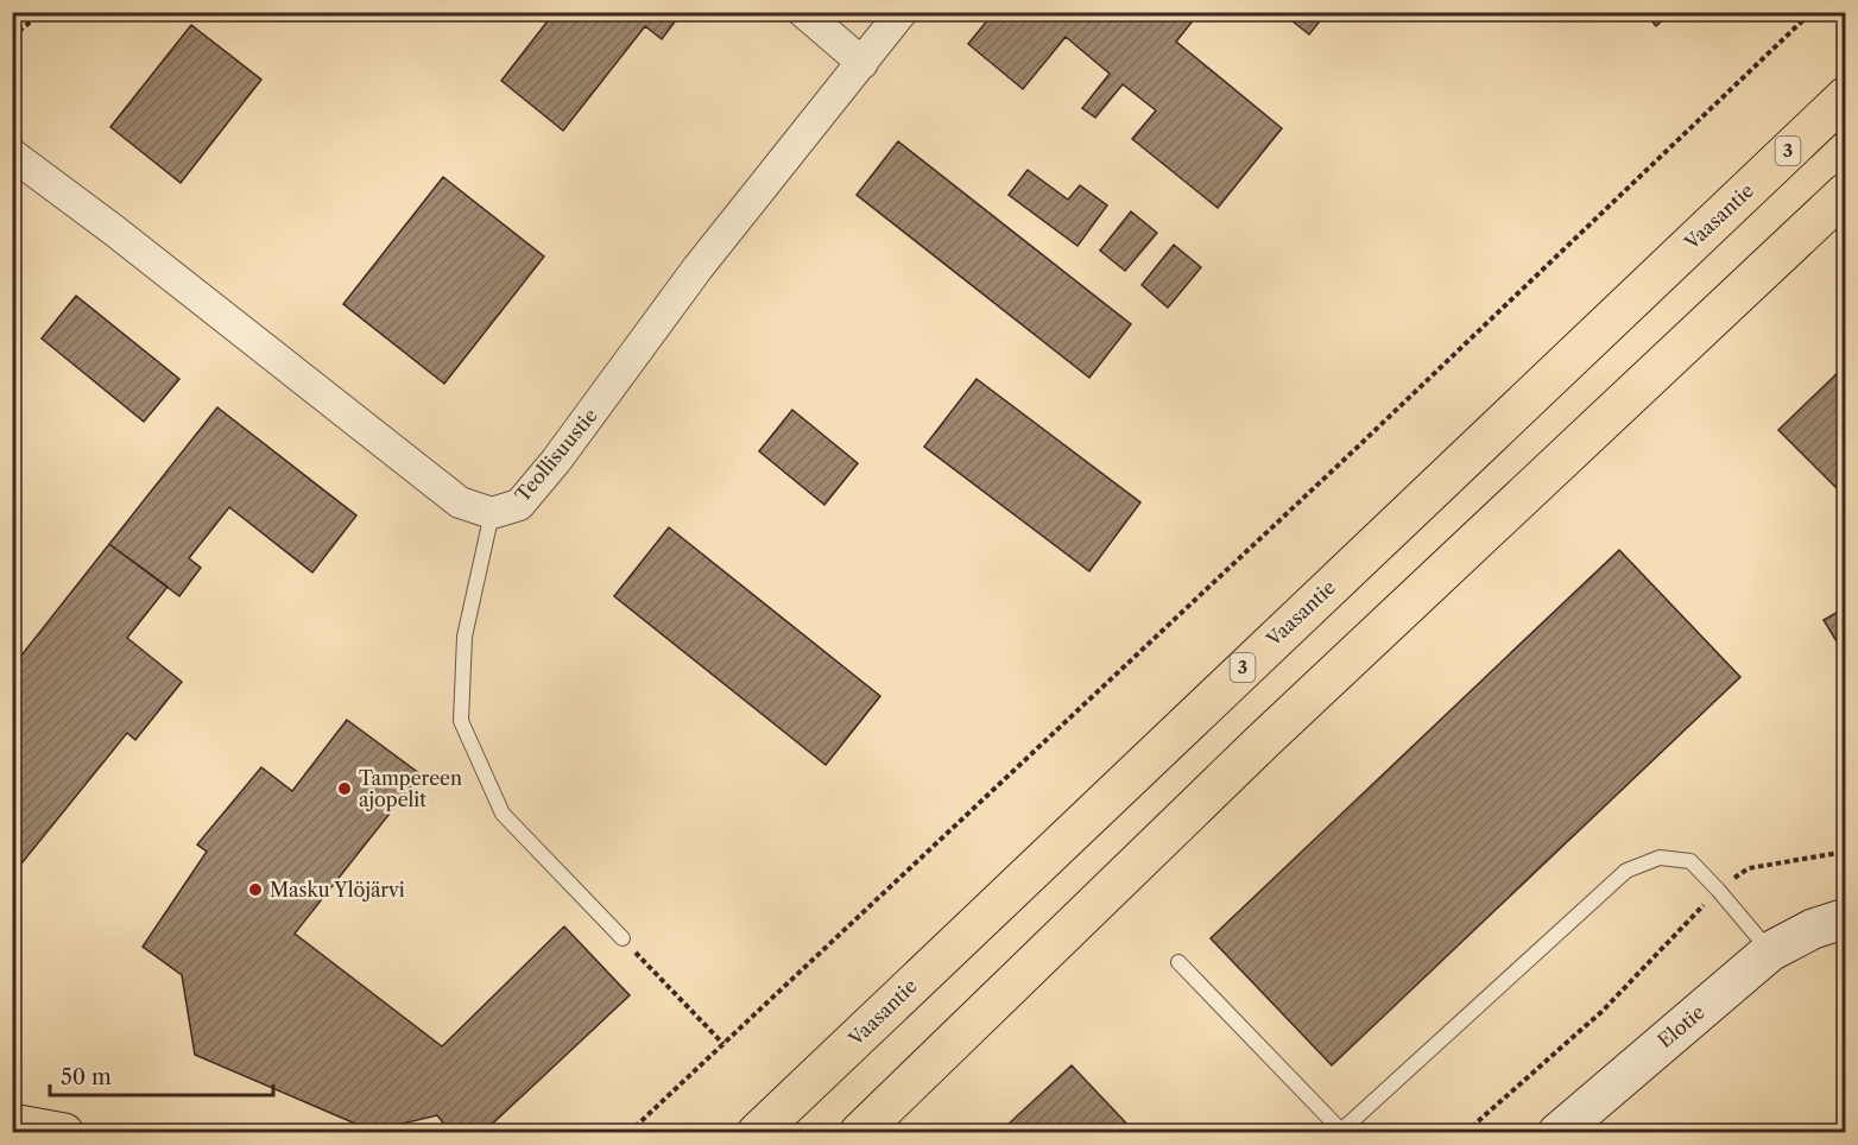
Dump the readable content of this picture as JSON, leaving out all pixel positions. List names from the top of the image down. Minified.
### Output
{"streets":{"highway":["3","Vaasantie"],"main road":["Elotie"],"street":["Teollisuustie"]},"places":["Tampereen ajopelit","Masku Ylöjärvi"],"scale_bar":"50 m"}
